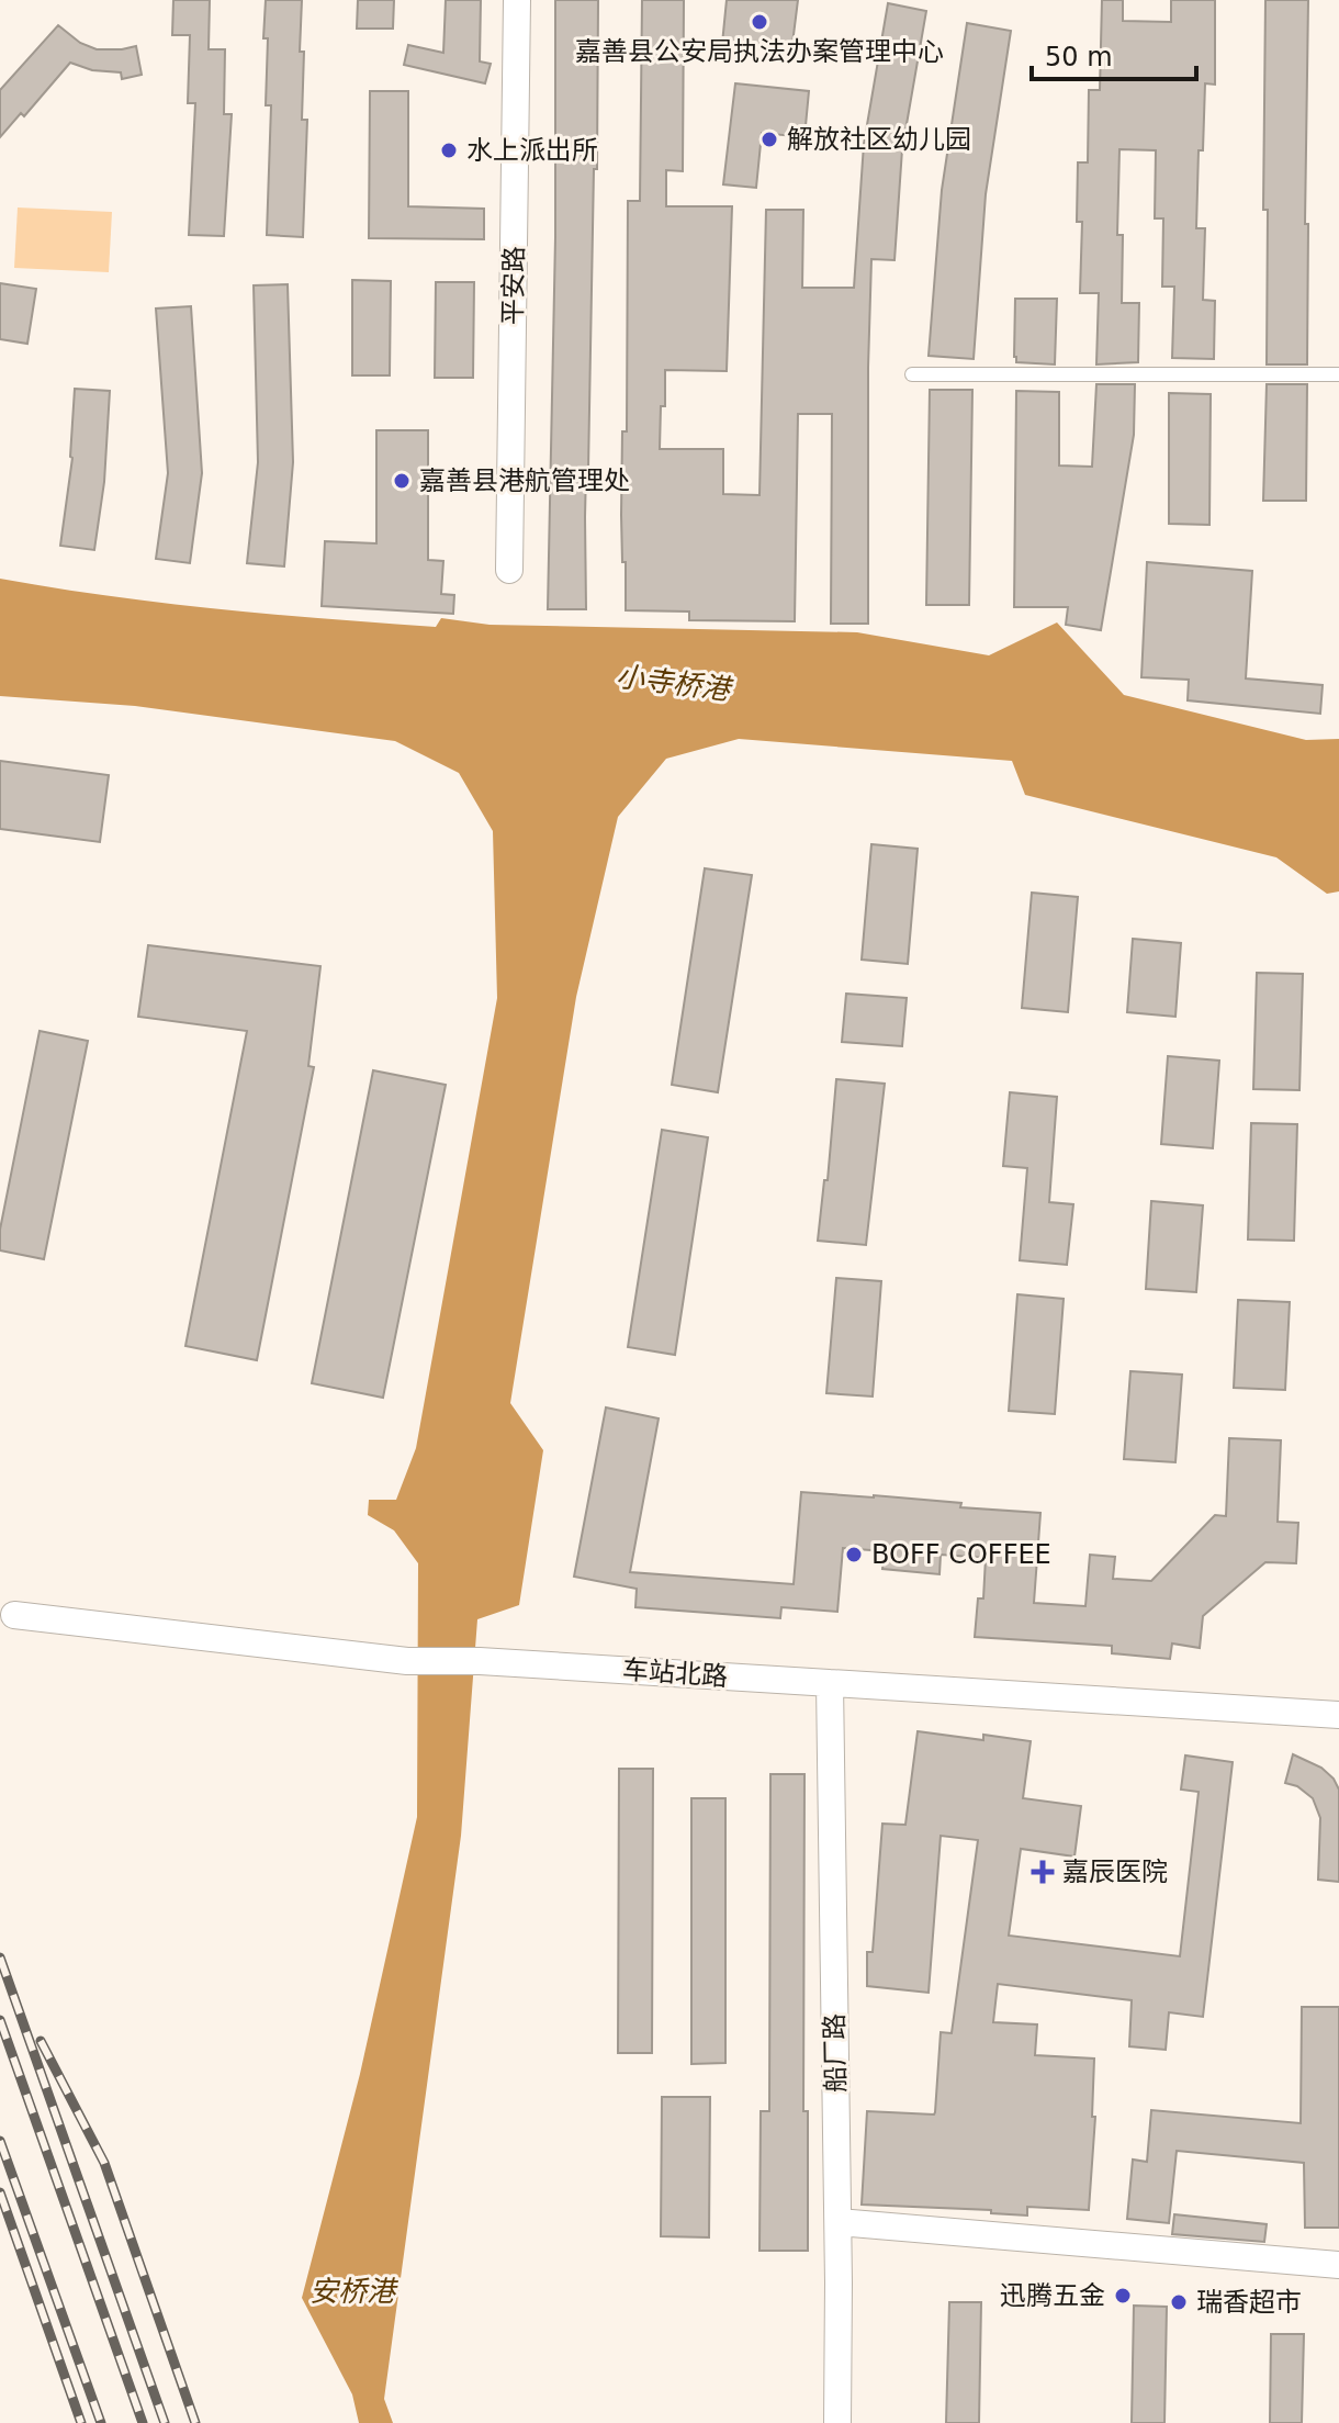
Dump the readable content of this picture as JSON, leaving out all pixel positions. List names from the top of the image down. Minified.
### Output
{"streets":{"street":["平安路","车站北路","船厂路"]},"crossings":[["车站北路","船厂路"]],"water":["小寺桥港","安桥港"],"places":{"other":["嘉善县公安局执法办案管理中心","解放社区幼儿园","水上派出所","嘉善县港航管理处","BOFF COFFEE","迅腾五金","瑞香超市"],"health":["嘉辰医院"]},"scale_bar":"50 m"}
